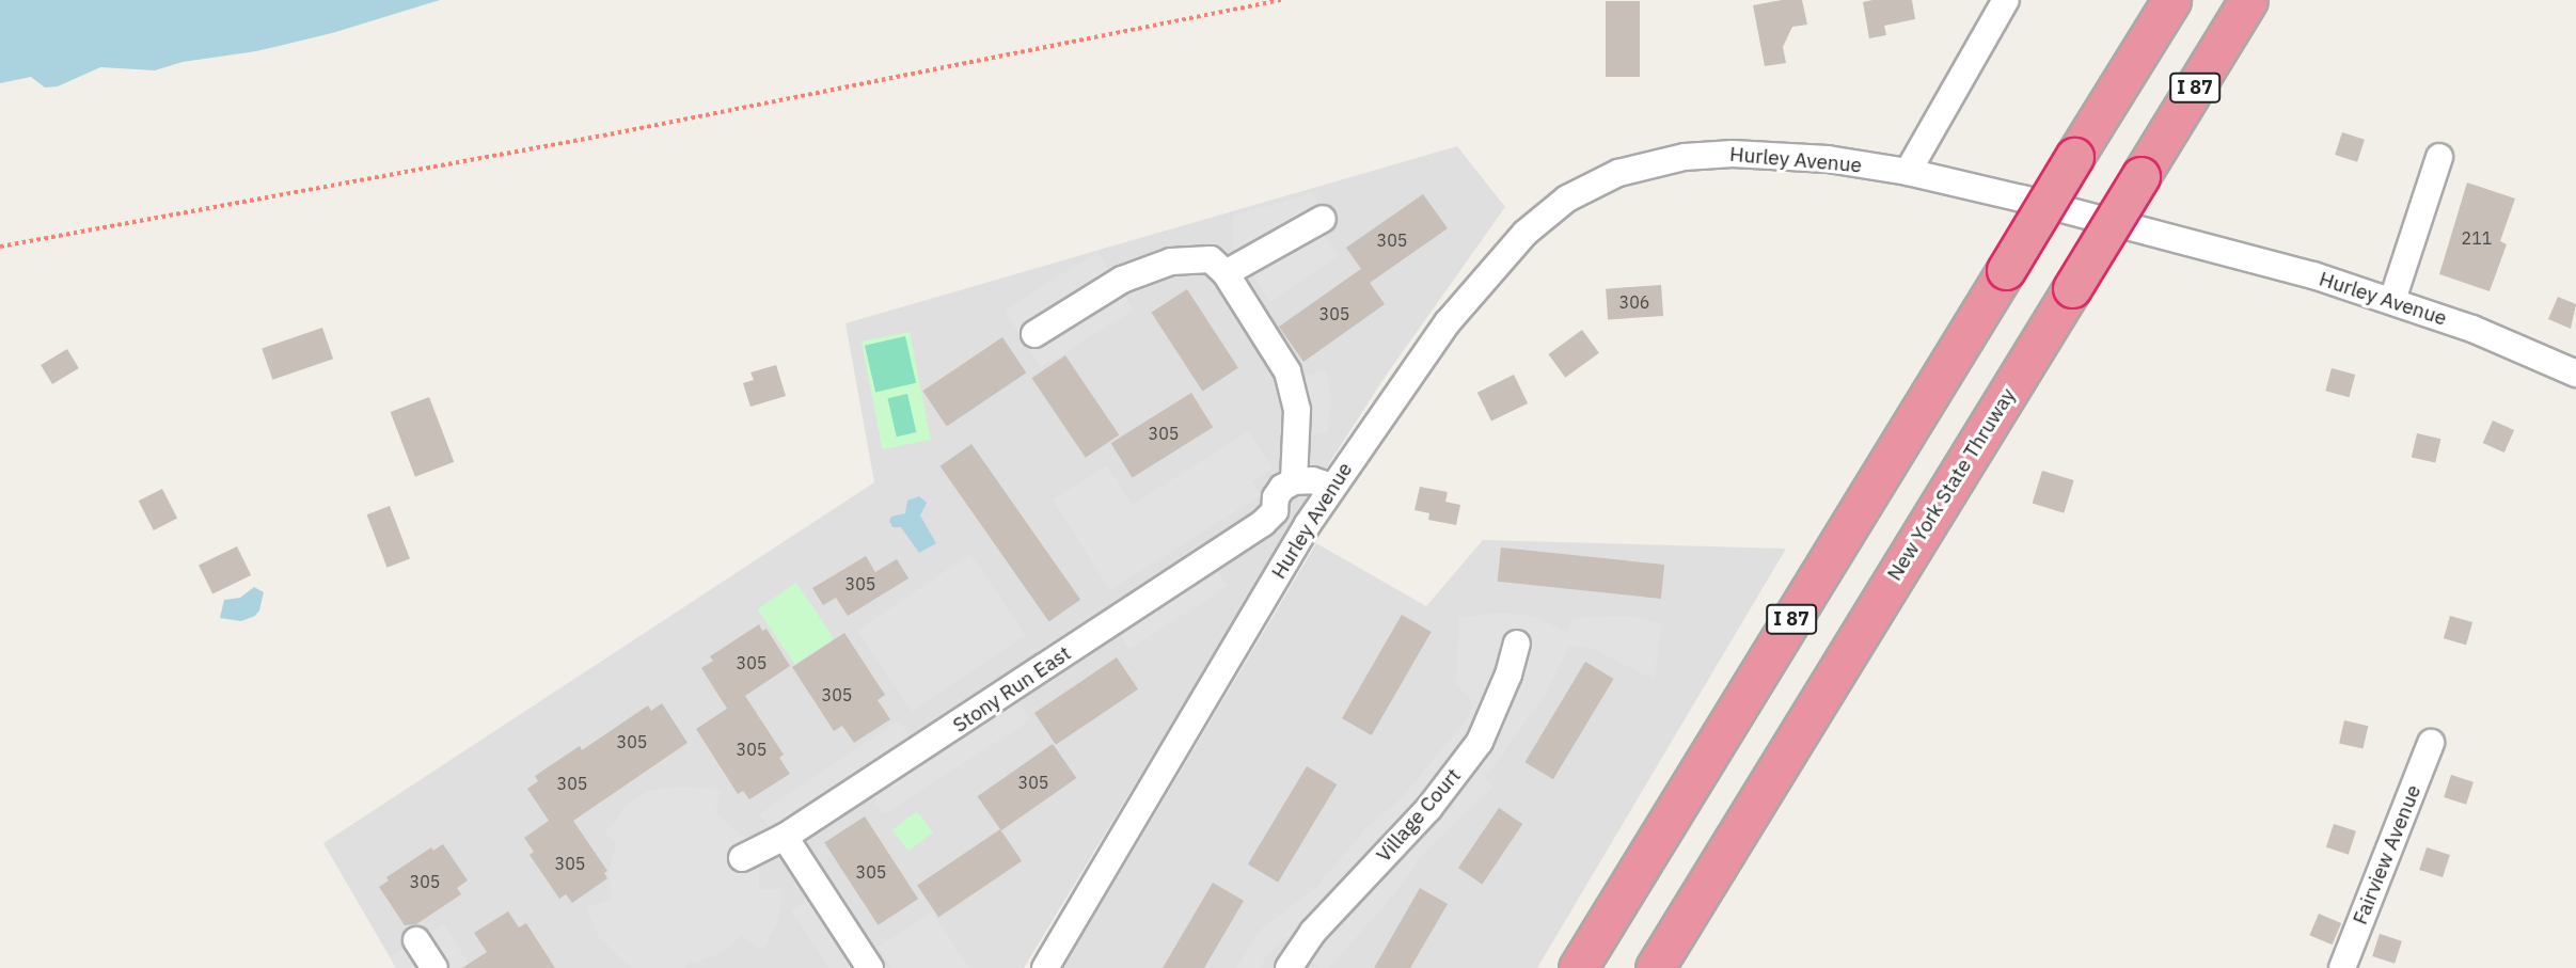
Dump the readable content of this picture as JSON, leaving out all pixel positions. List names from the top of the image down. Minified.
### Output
{"streets":{"highway":["I 87","New York State Thruway"],"street":["Hurley Avenue","Stony Run East","Village Court","Fairview Avenue"]},"house_numbers":["211","305","306","305","305","305","305","305","305","305","305","305","305","305","305"]}
